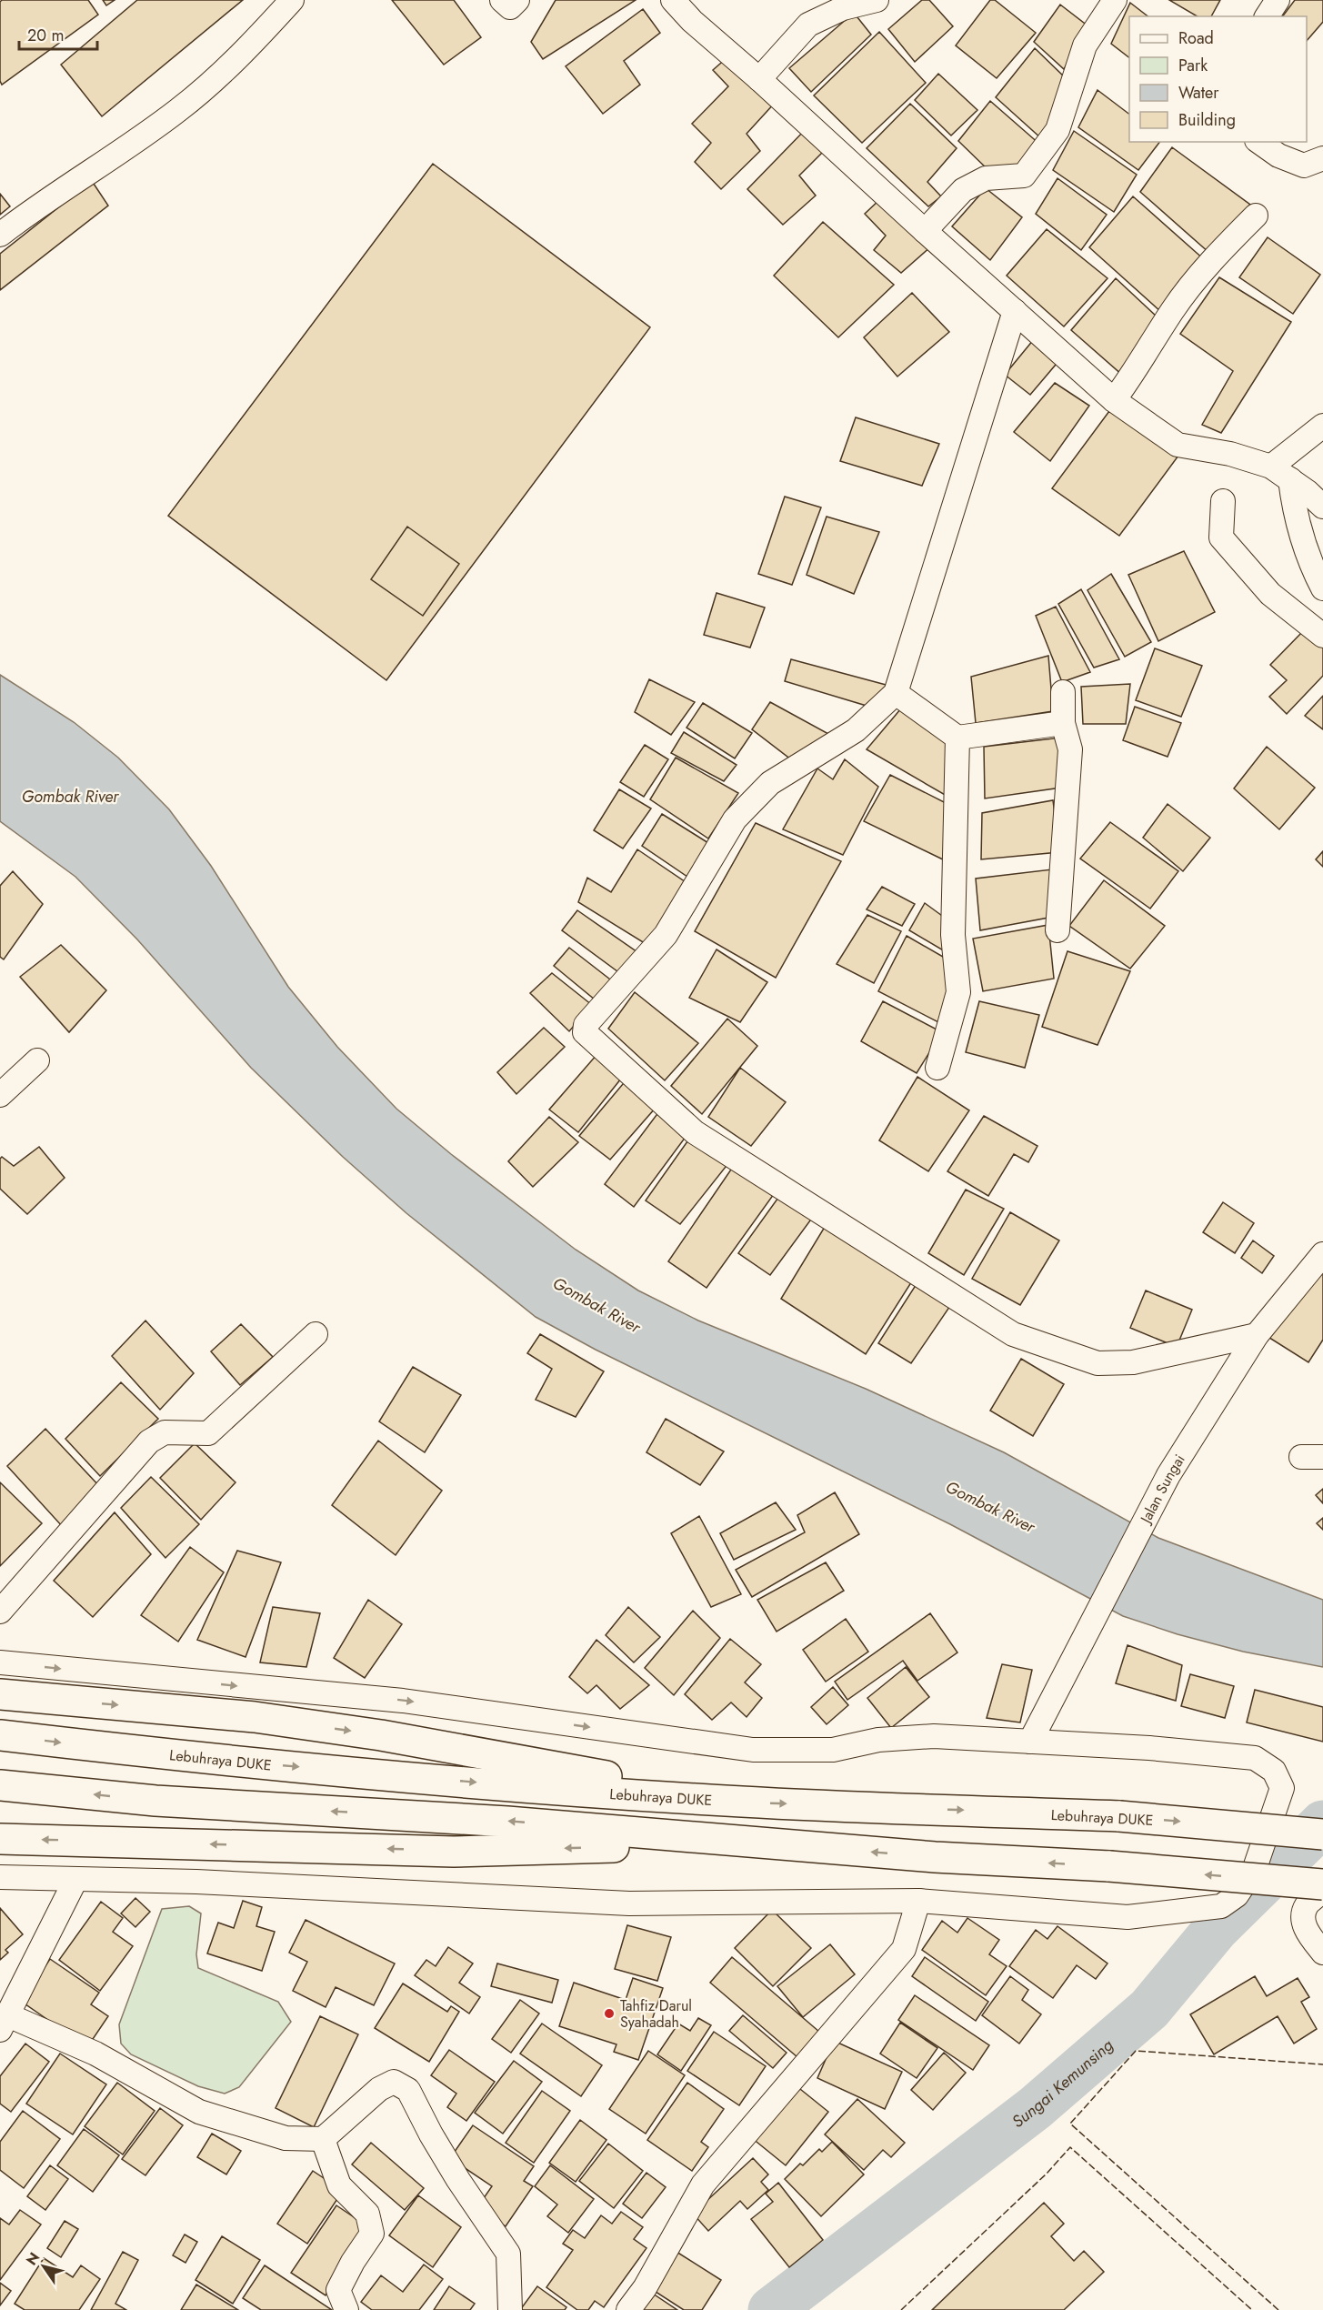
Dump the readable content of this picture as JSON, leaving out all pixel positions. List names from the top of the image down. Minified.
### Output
{"streets":{"highway":["Lebuhraya DUKE"],"street":["Jalan Sungai"]},"water":["Gombak River","Sungai Kemunsing"],"places":["Tahfiz Darul Syahadah"],"legend":["Road","Park","Water","Building"],"scale_bar":"20 m","north":"top left"}
